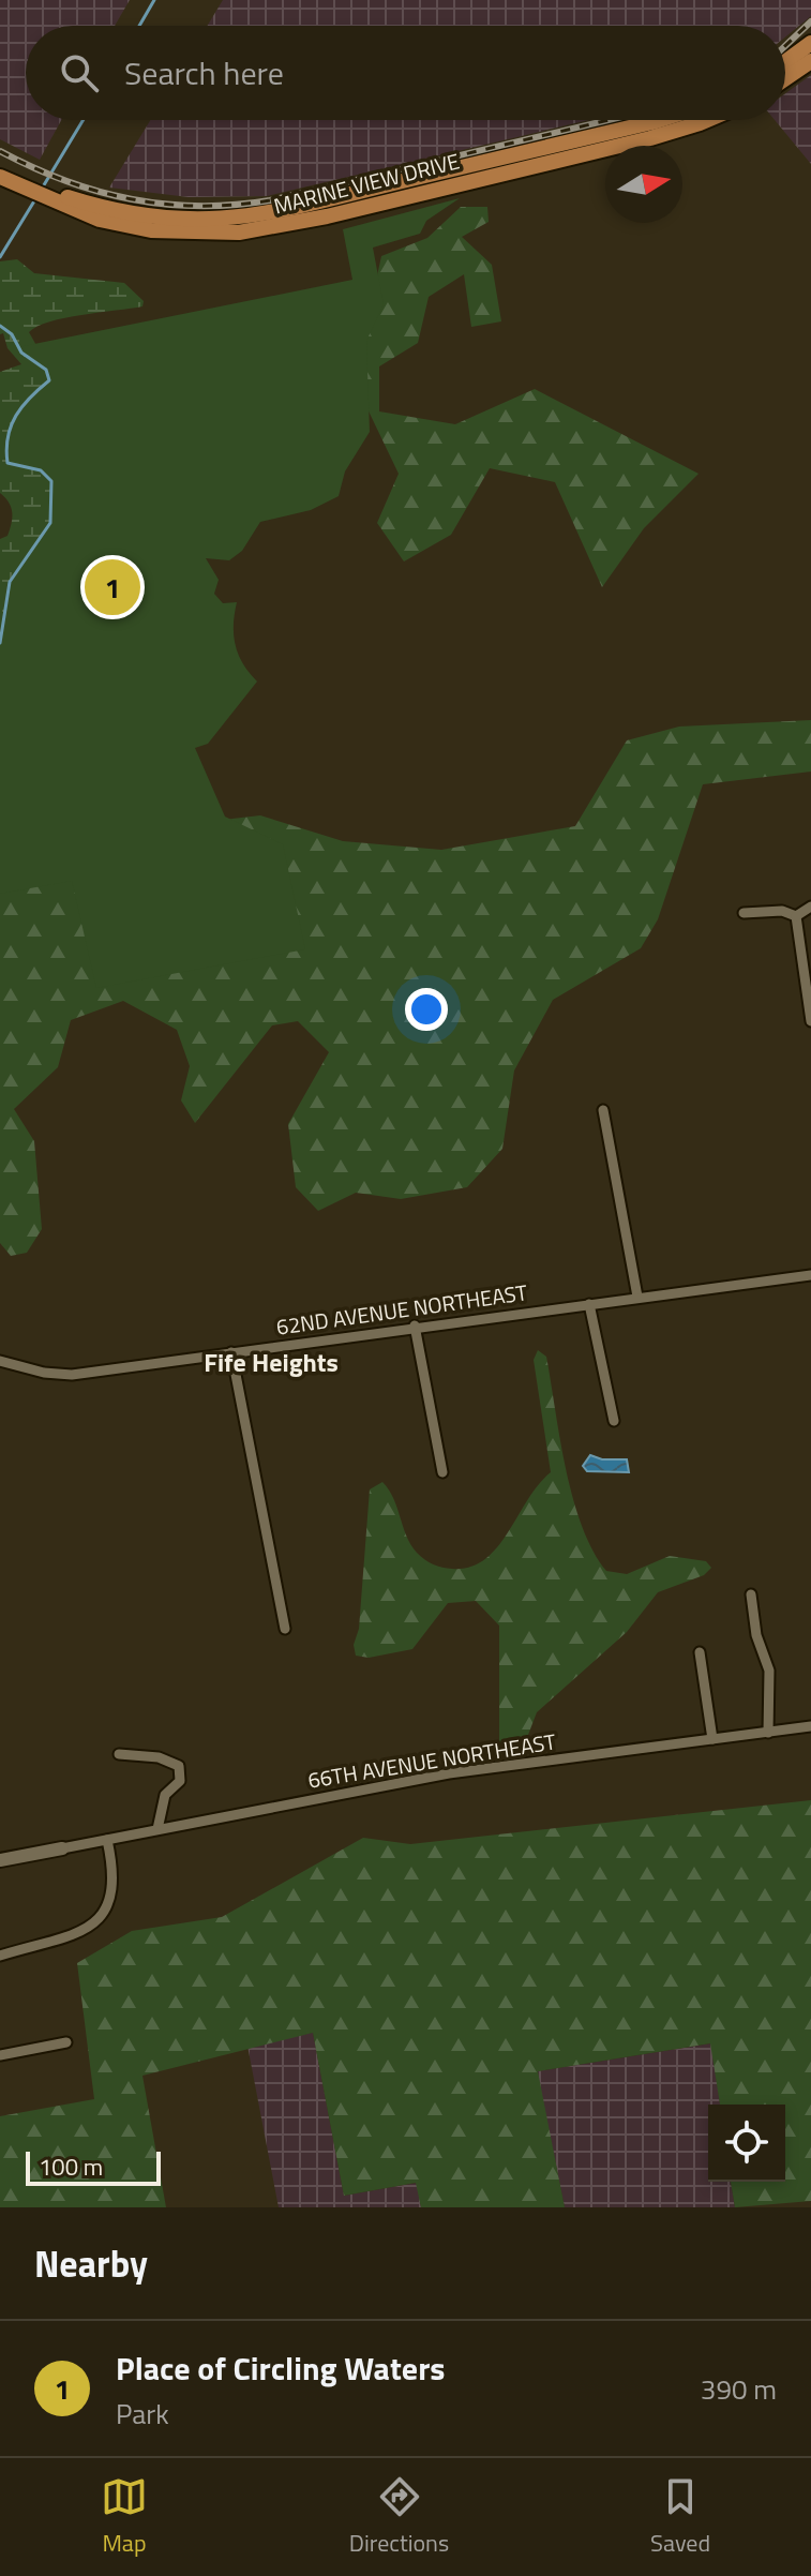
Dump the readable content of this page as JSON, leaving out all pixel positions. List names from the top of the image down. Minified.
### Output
{"streets":{"main road":["MARINE VIEW DRIVE"],"street":["62ND AVENUE NORTHEAST","66TH AVENUE NORTHEAST"]},"districts":["Fife Heights"],"scale_bar":"100 m","north":"right","page":{"search":"Search here","pins":"1","scale":"100 m","heading":"Nearby","list":[{"mark":"1","name":"Place of Circling Waters","note":"Park","value":"390 m"}],"nav":["Map","Directions","Saved"]}}
